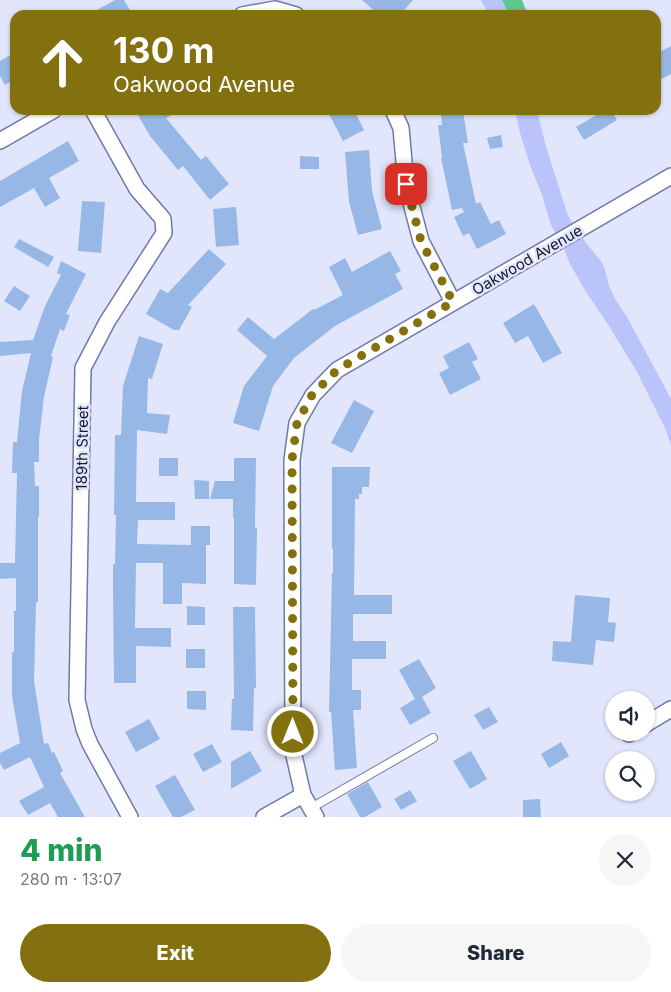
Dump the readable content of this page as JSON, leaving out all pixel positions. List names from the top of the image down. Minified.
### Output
{"streets":{"street":["Oakwood Avenue","189th Street"]},"page":{"turn":["130 m","Oakwood Avenue"],"heading":["4 min","280 m · 13:07"],"buttons":["Exit","Share"]}}
